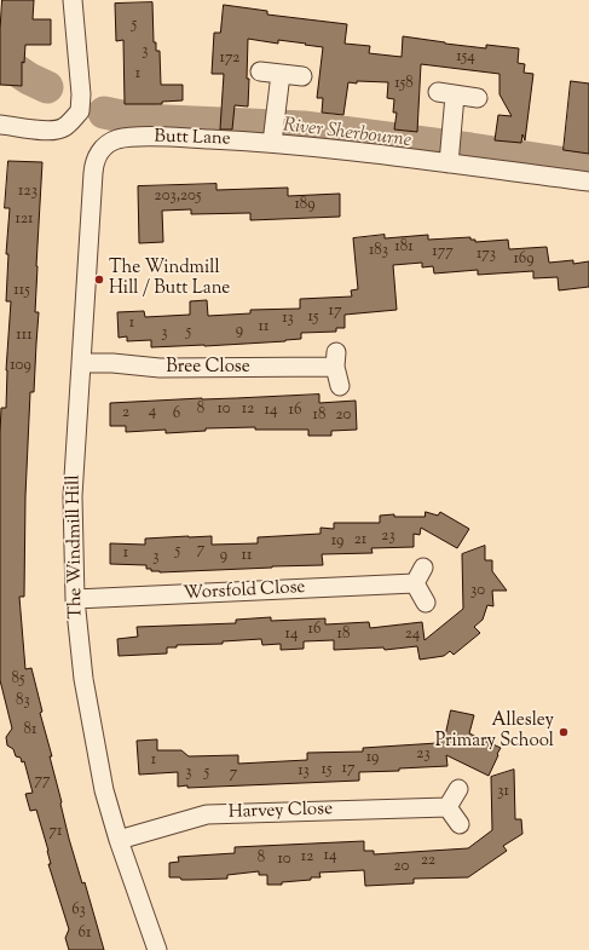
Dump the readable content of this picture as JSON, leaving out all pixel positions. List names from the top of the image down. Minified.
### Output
{"streets":{"street":["Butt Lane","Bree Close","The Windmill Hill","Worsfold Close","Harvey Close"]},"crossings":[["Butt Lane","The Windmill Hill"],["Bree Close","The Windmill Hill"],["The Windmill Hill","Worsfold Close"],["The Windmill Hill","Harvey Close"]],"water":["River Sherbourne"],"places":["The Windmill Hill / Butt Lane","Allesley Primary School"],"house_numbers":["5","3","154","172","1","158","123","203,205","189","121","181","183","177","173","169","115","17","15","13","1","11","9","5","3","111","109","8","10","12","14","16","4","2","6","18","20","23","21","19","7","5","1","9","11","3","30","16","14","18","24","85","83","81","23","19","1","17","15","13","3","5","7","77","31","71","14","12","8","10","22","20","63","61"]}
